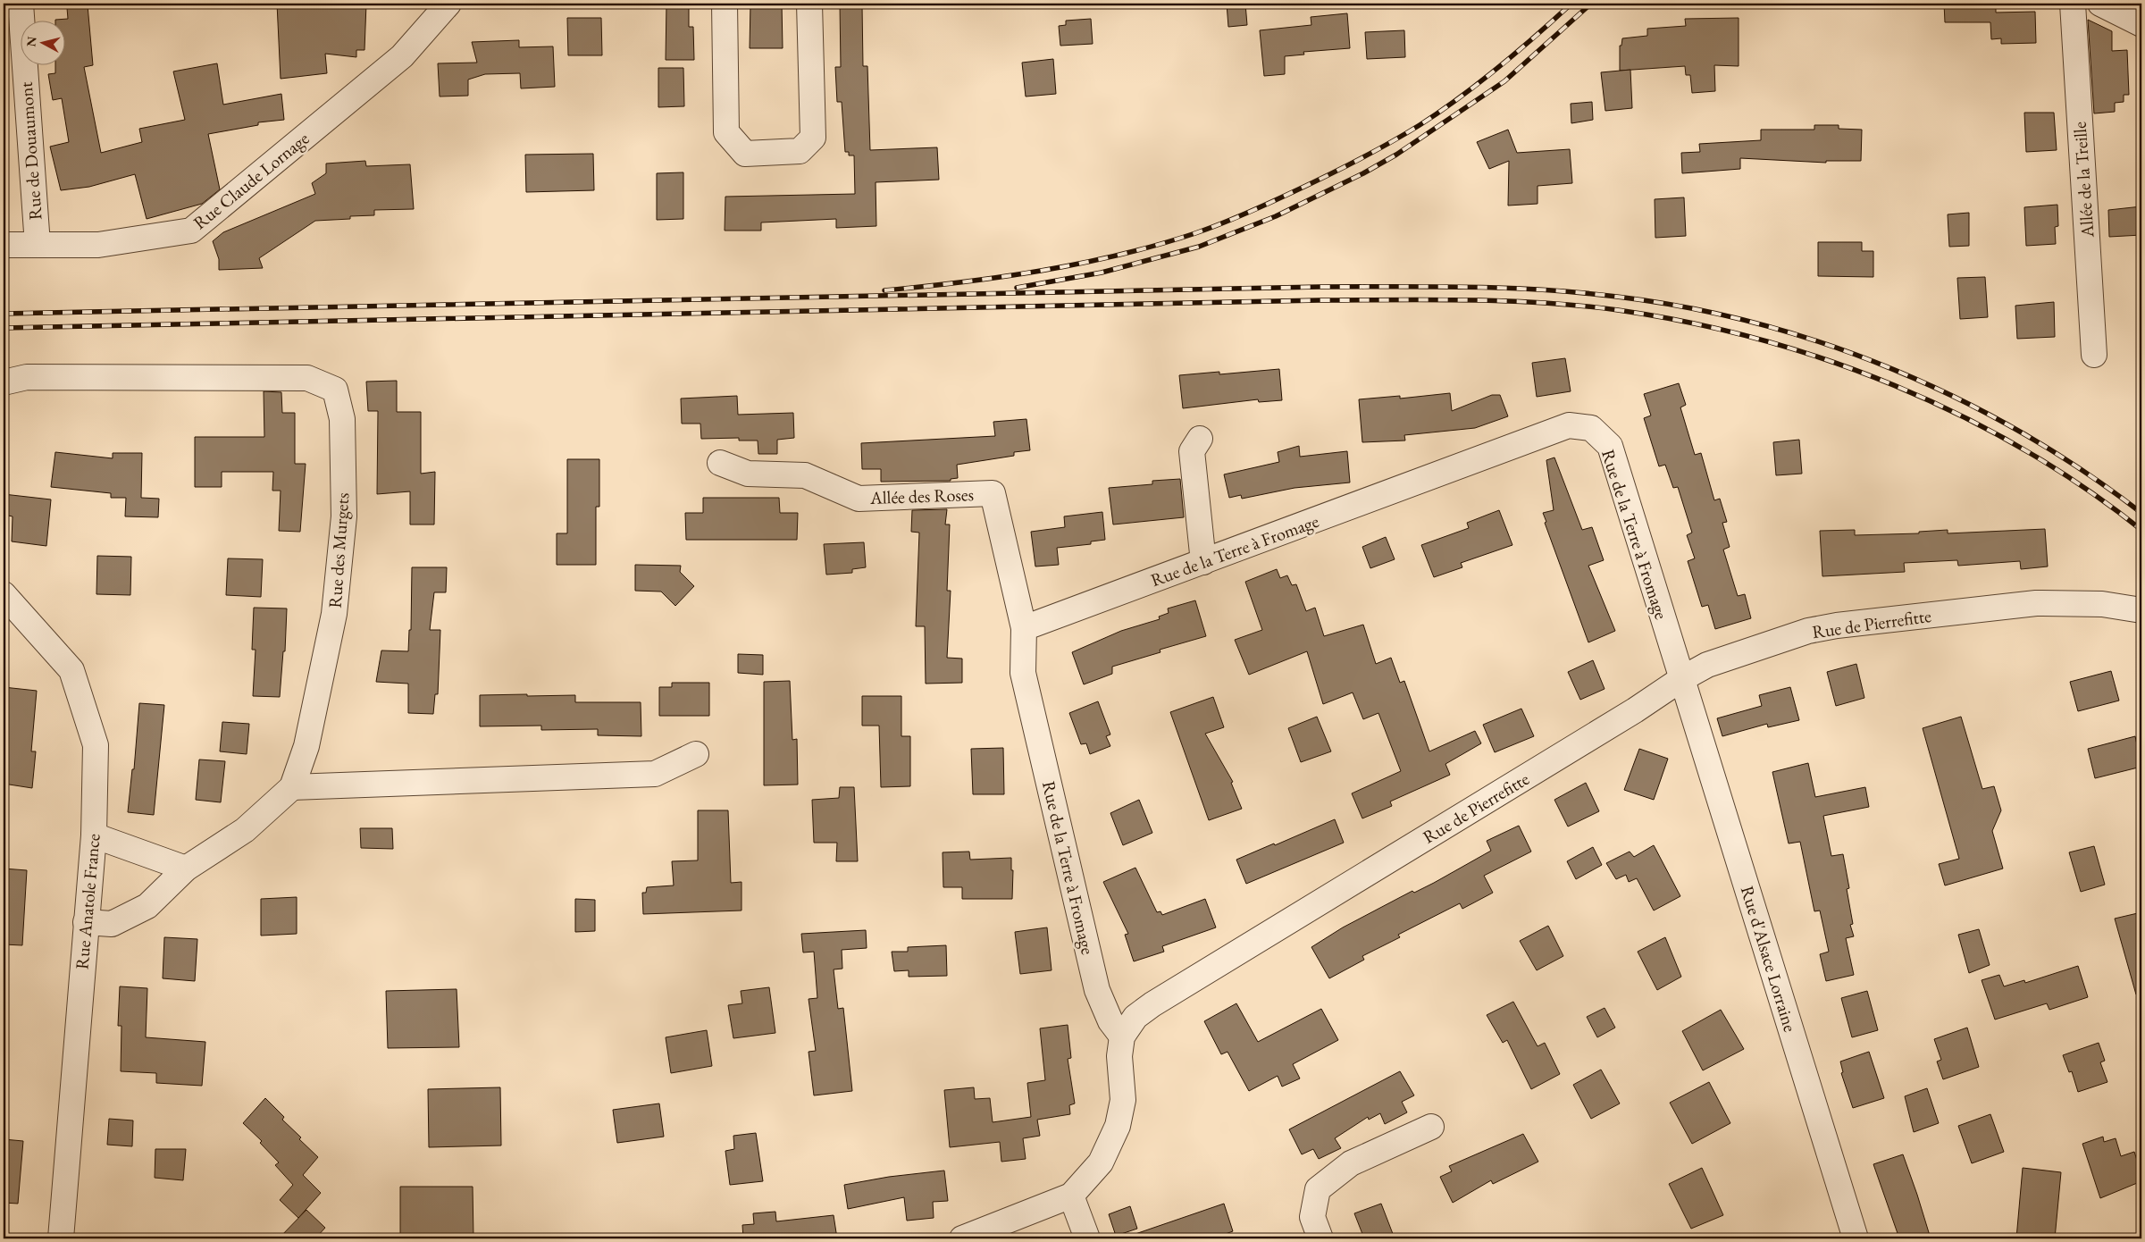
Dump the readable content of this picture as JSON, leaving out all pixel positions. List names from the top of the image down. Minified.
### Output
{"streets":{"street":["Rue de Douaumont","Allée de la Treille","Rue Claude Lornage","Allée des Roses","Rue de la Terre à Fromage","Rue des Murgets","Rue de Pierrefitte","Rue Anatole France","Rue d'Alsace Lorraine"]},"crossings":[["Rue de Douaumont","Rue Claude Lornage"],["Allée des Roses","Rue de la Terre à Fromage"],["Rue de la Terre à Fromage","Rue de Pierrefitte"],["Rue de la Terre à Fromage","Rue d'Alsace Lorraine"],["Rue des Murgets","Rue Anatole France"],["Rue de Pierrefitte","Rue d'Alsace Lorraine"]],"north":"left"}
